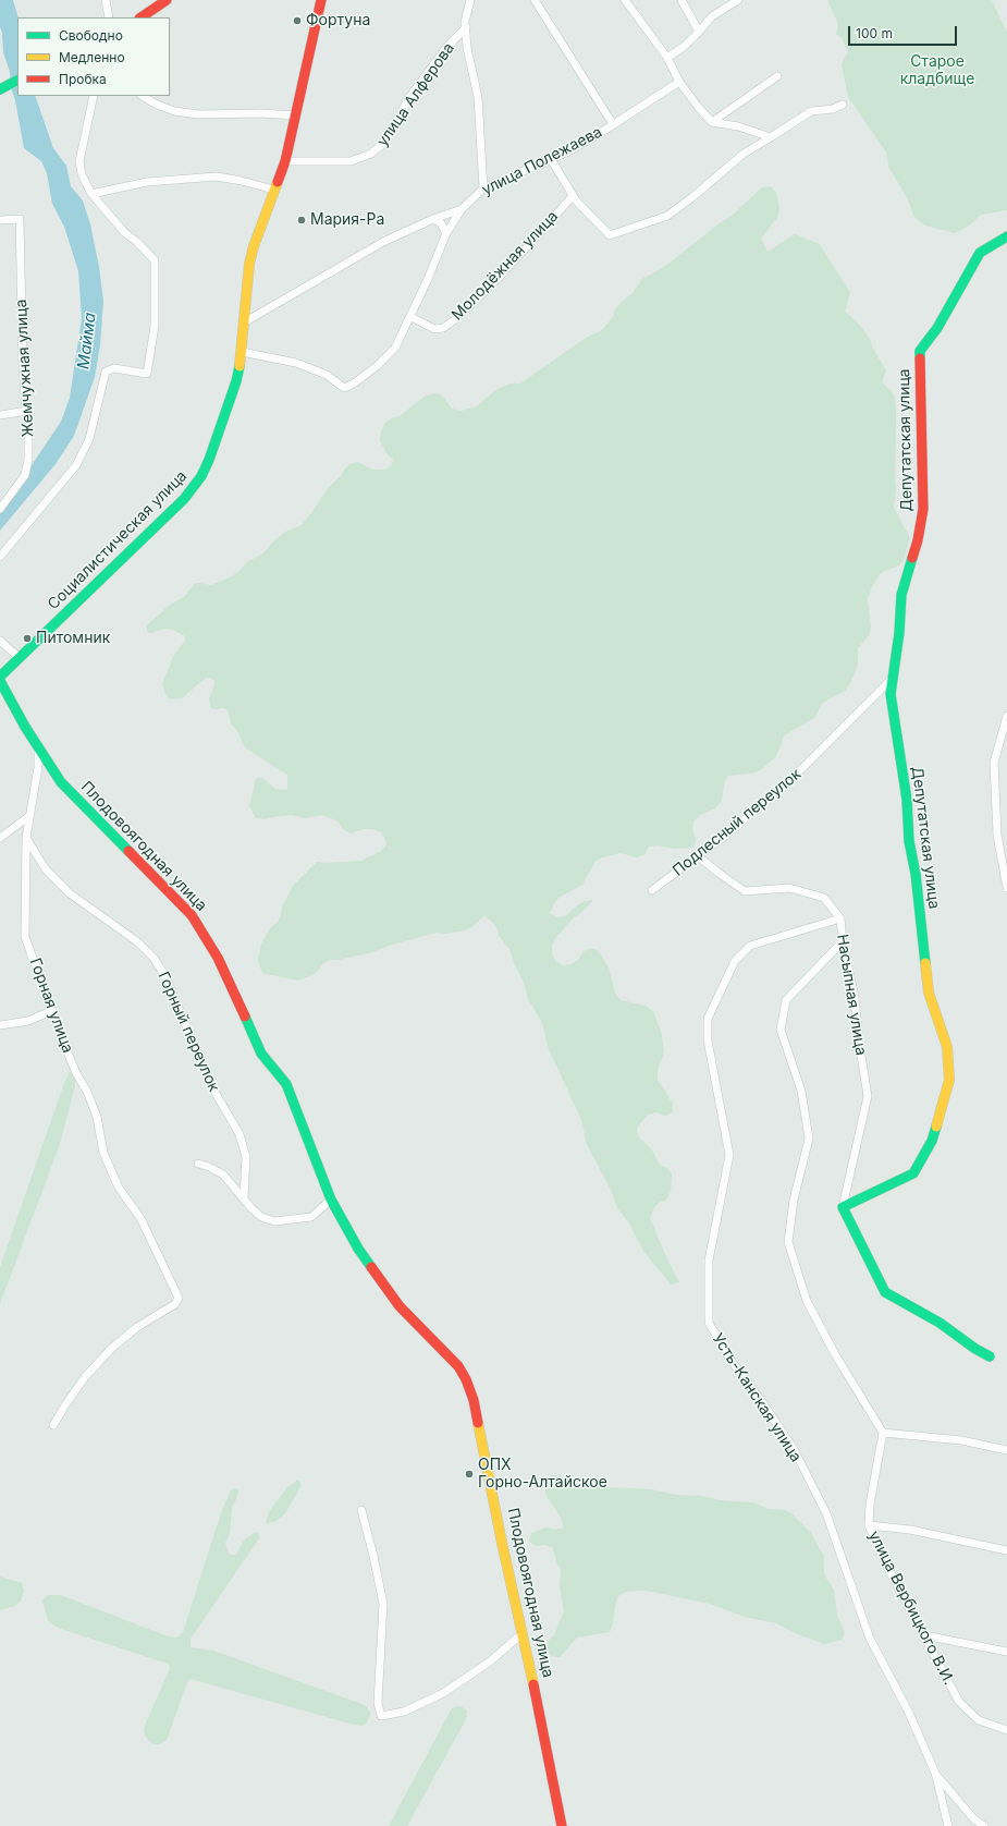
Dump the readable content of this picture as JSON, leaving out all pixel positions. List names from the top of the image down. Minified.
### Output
{"streets":{"street":["улица Алферова","улица Полежаева","Молодёжная улица","Жемчужная улица","Депутатская улица","Социалистическая улица","Подлесный переулок","Плодовоягодная улица","Насыпная улица","Горная улица","Горный переулок","Усть-Канская улица","улица Вербицкого В.И."]},"crossings":[["улица Алферова","Социалистическая улица"],["улица Полежаева","Социалистическая улица"],["Депутатская улица","Подлесный переулок"],["Депутатская улица","Насыпная улица"],["Подлесный переулок","Насыпная улица"],["Плодовоягодная улица","Горная улица"],["Насыпная улица","Усть-Канская улица"],["Горная улица","Горный переулок"]],"water":["Майма"],"parks":["Старое кладбище"],"places":["Фортуна","Мария-Ра","Питомник","ОПХ Горно-Алтайское"],"legend":["Свободно","Медленно","Пробка"],"scale_bar":"100 m"}
